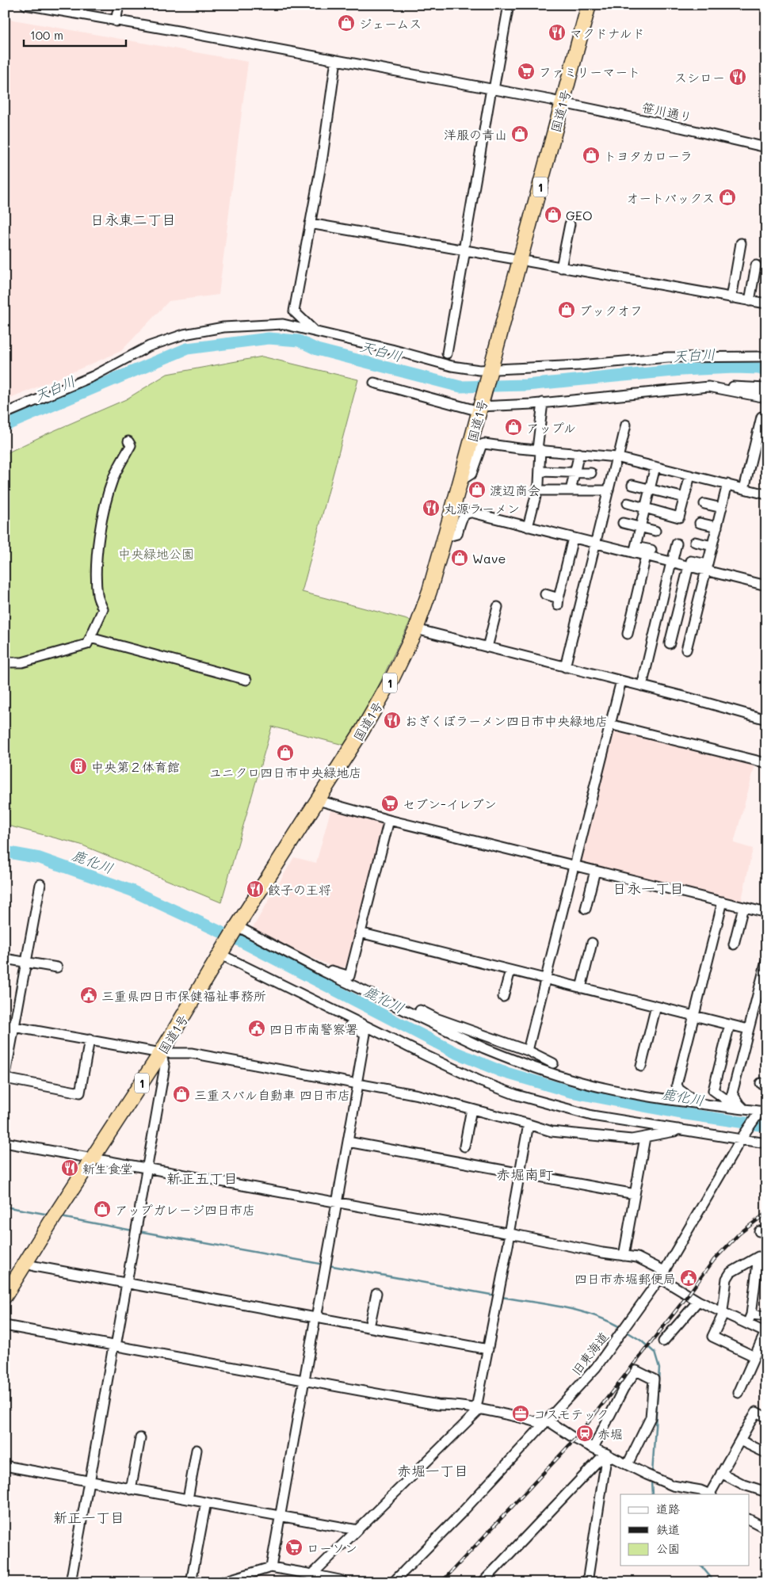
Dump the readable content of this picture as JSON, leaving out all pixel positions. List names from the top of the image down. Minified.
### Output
{"streets":{"highway":["国道1号","1"],"street":["笹川通り","旧東海道"]},"crossings":[["国道1号","笹川通り"]],"districts":["日永東二丁目","日永一丁目","赤堀南町","新正五丁目","赤堀一丁目","新正一丁目"],"water":["天白川","鹿化川"],"parks":["中央緑地公園"],"places":{"shop":["ジェームス","洋服の青山","トヨタカローラ","オートバックス","GEO","ブックオフ","アップル","渡辺商会","Wave","ユニクロ四日市中央緑地店","三重スバル自動車 四日市店","アップガレージ四日市店"],"restaurant":["マクドナルド","スシロー","丸源ラーメン","おぎくぼラーメン四日市中央緑地店","餃子の王将","新生食堂"],"supermarket":["ファミリーマート","セブン-イレブン","ローソン"],"building":["中央第２体育館"],"public building":["三重県四日市保健福祉事務所","四日市南警察署","四日市赤堀郵便局"],"office":["コスモテック"],"station":["赤堀"]},"legend":["道路","鉄道","公園"],"scale_bar":"100 m"}
